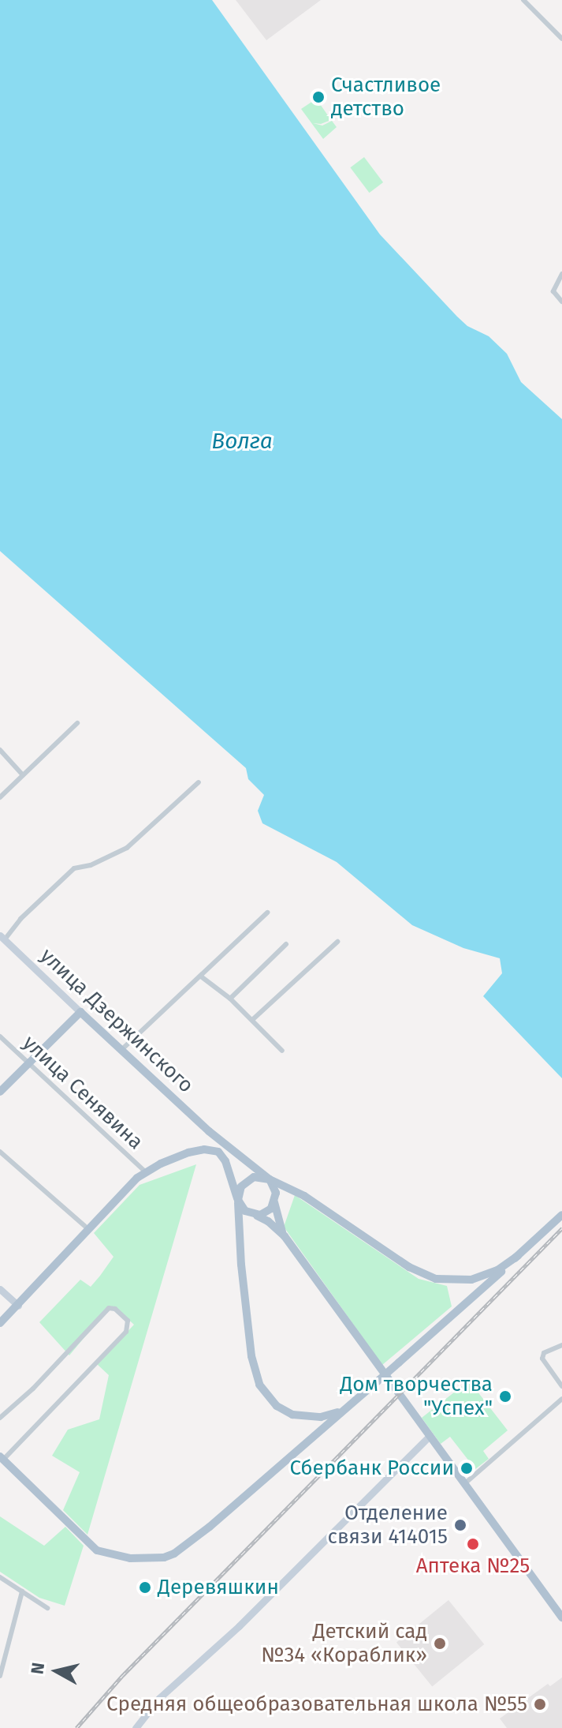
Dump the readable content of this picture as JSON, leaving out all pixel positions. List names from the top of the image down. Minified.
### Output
{"streets":{"main road":["улица Дзержинского"],"street":["улица Сенявина"]},"water":["Волга"],"places":["Счастливое детство","Дом творчества \"Успех\"","Сбербанк России","Отделение связи 414015","Аптека №25","Деревяшкин","Детский сад №34 «Кораблик»","Средняя общеобразовательная школа №55"],"north":"left"}
